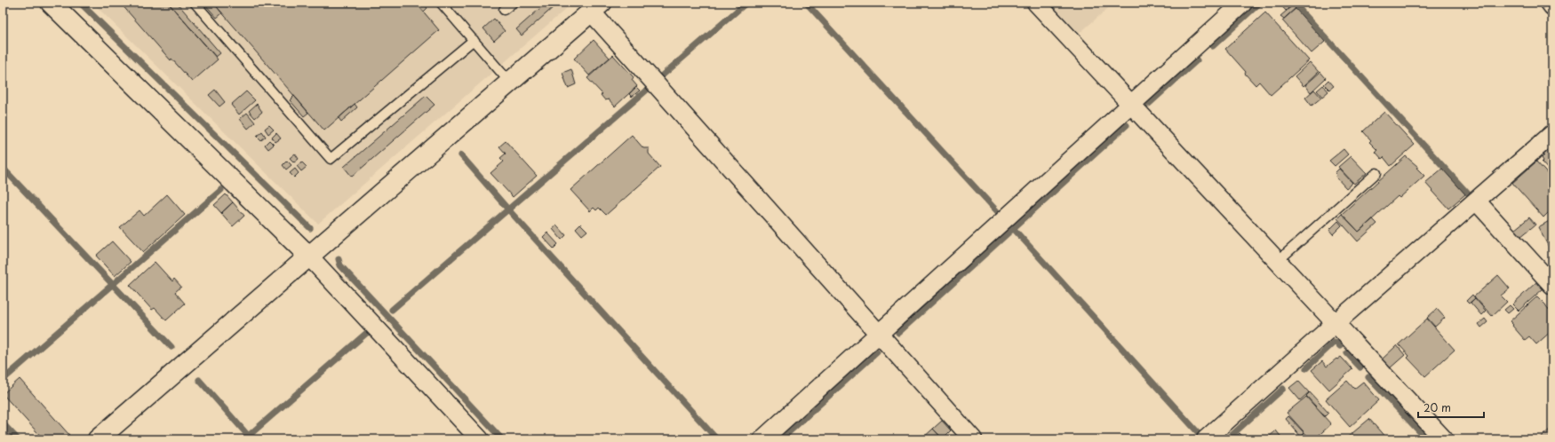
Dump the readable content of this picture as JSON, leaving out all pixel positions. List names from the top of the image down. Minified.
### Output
{"scale_bar":"20 m"}
